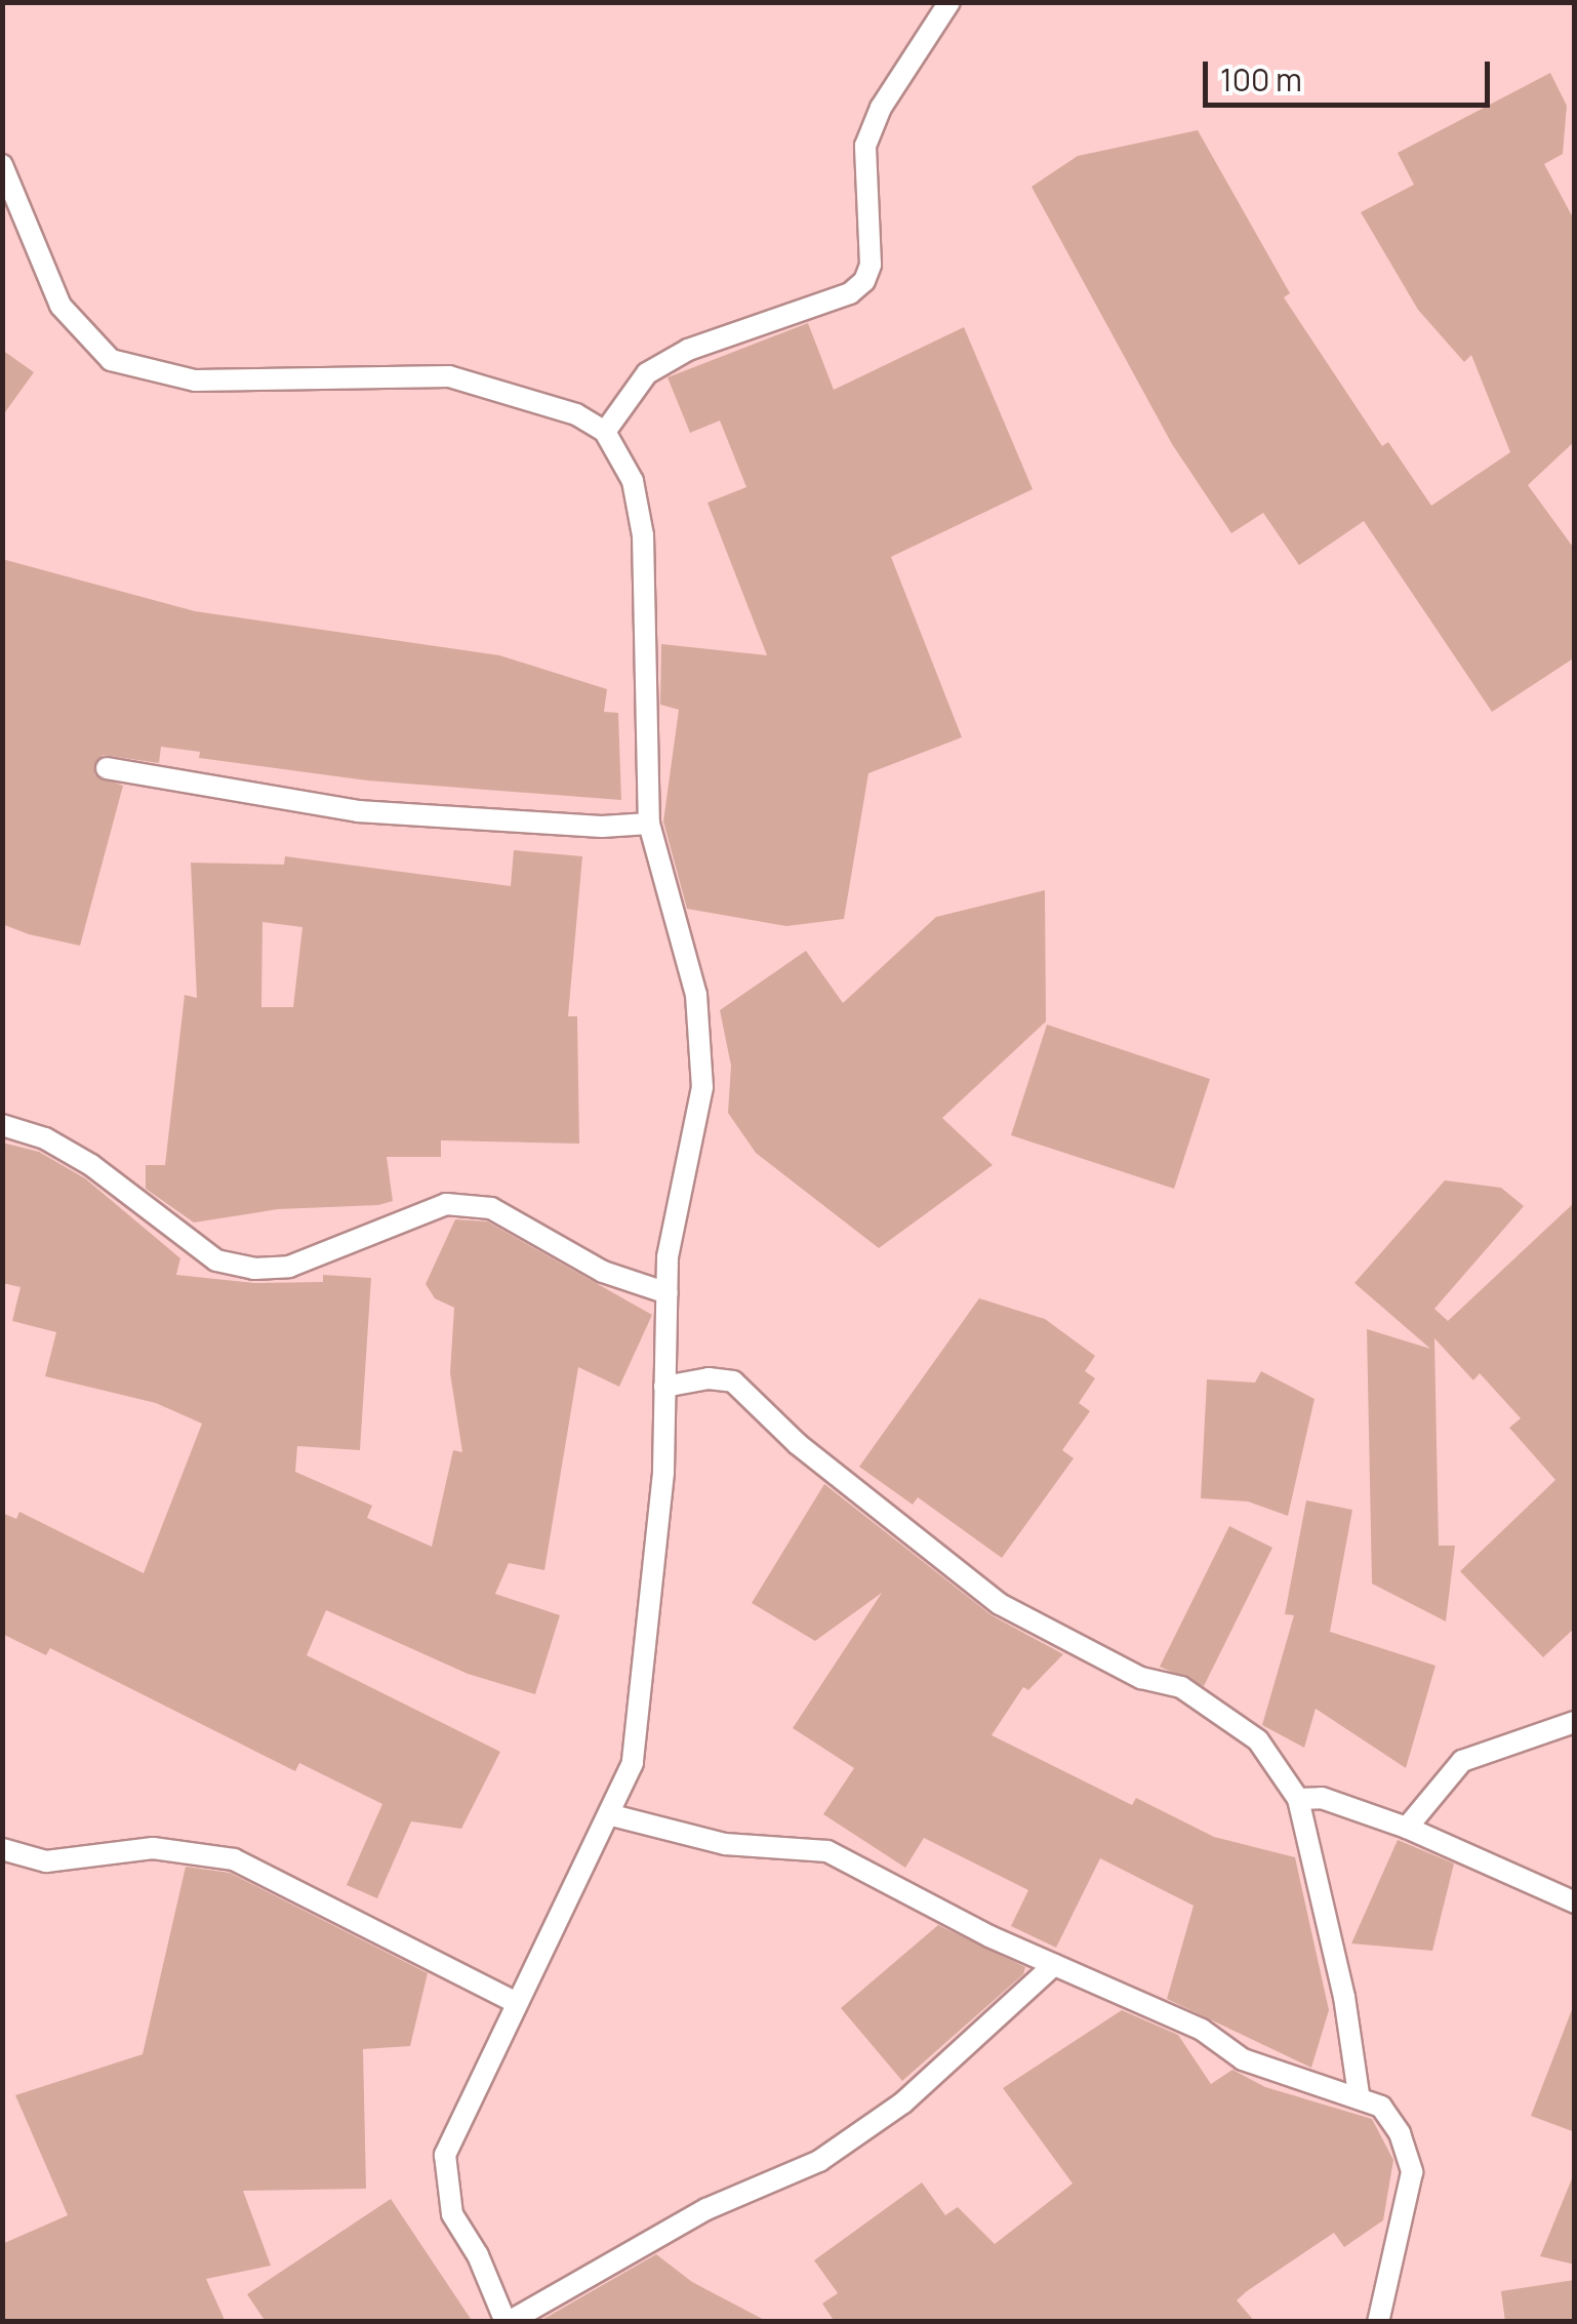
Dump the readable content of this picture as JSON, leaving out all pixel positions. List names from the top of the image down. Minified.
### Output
{"scale_bar":"100 m"}
